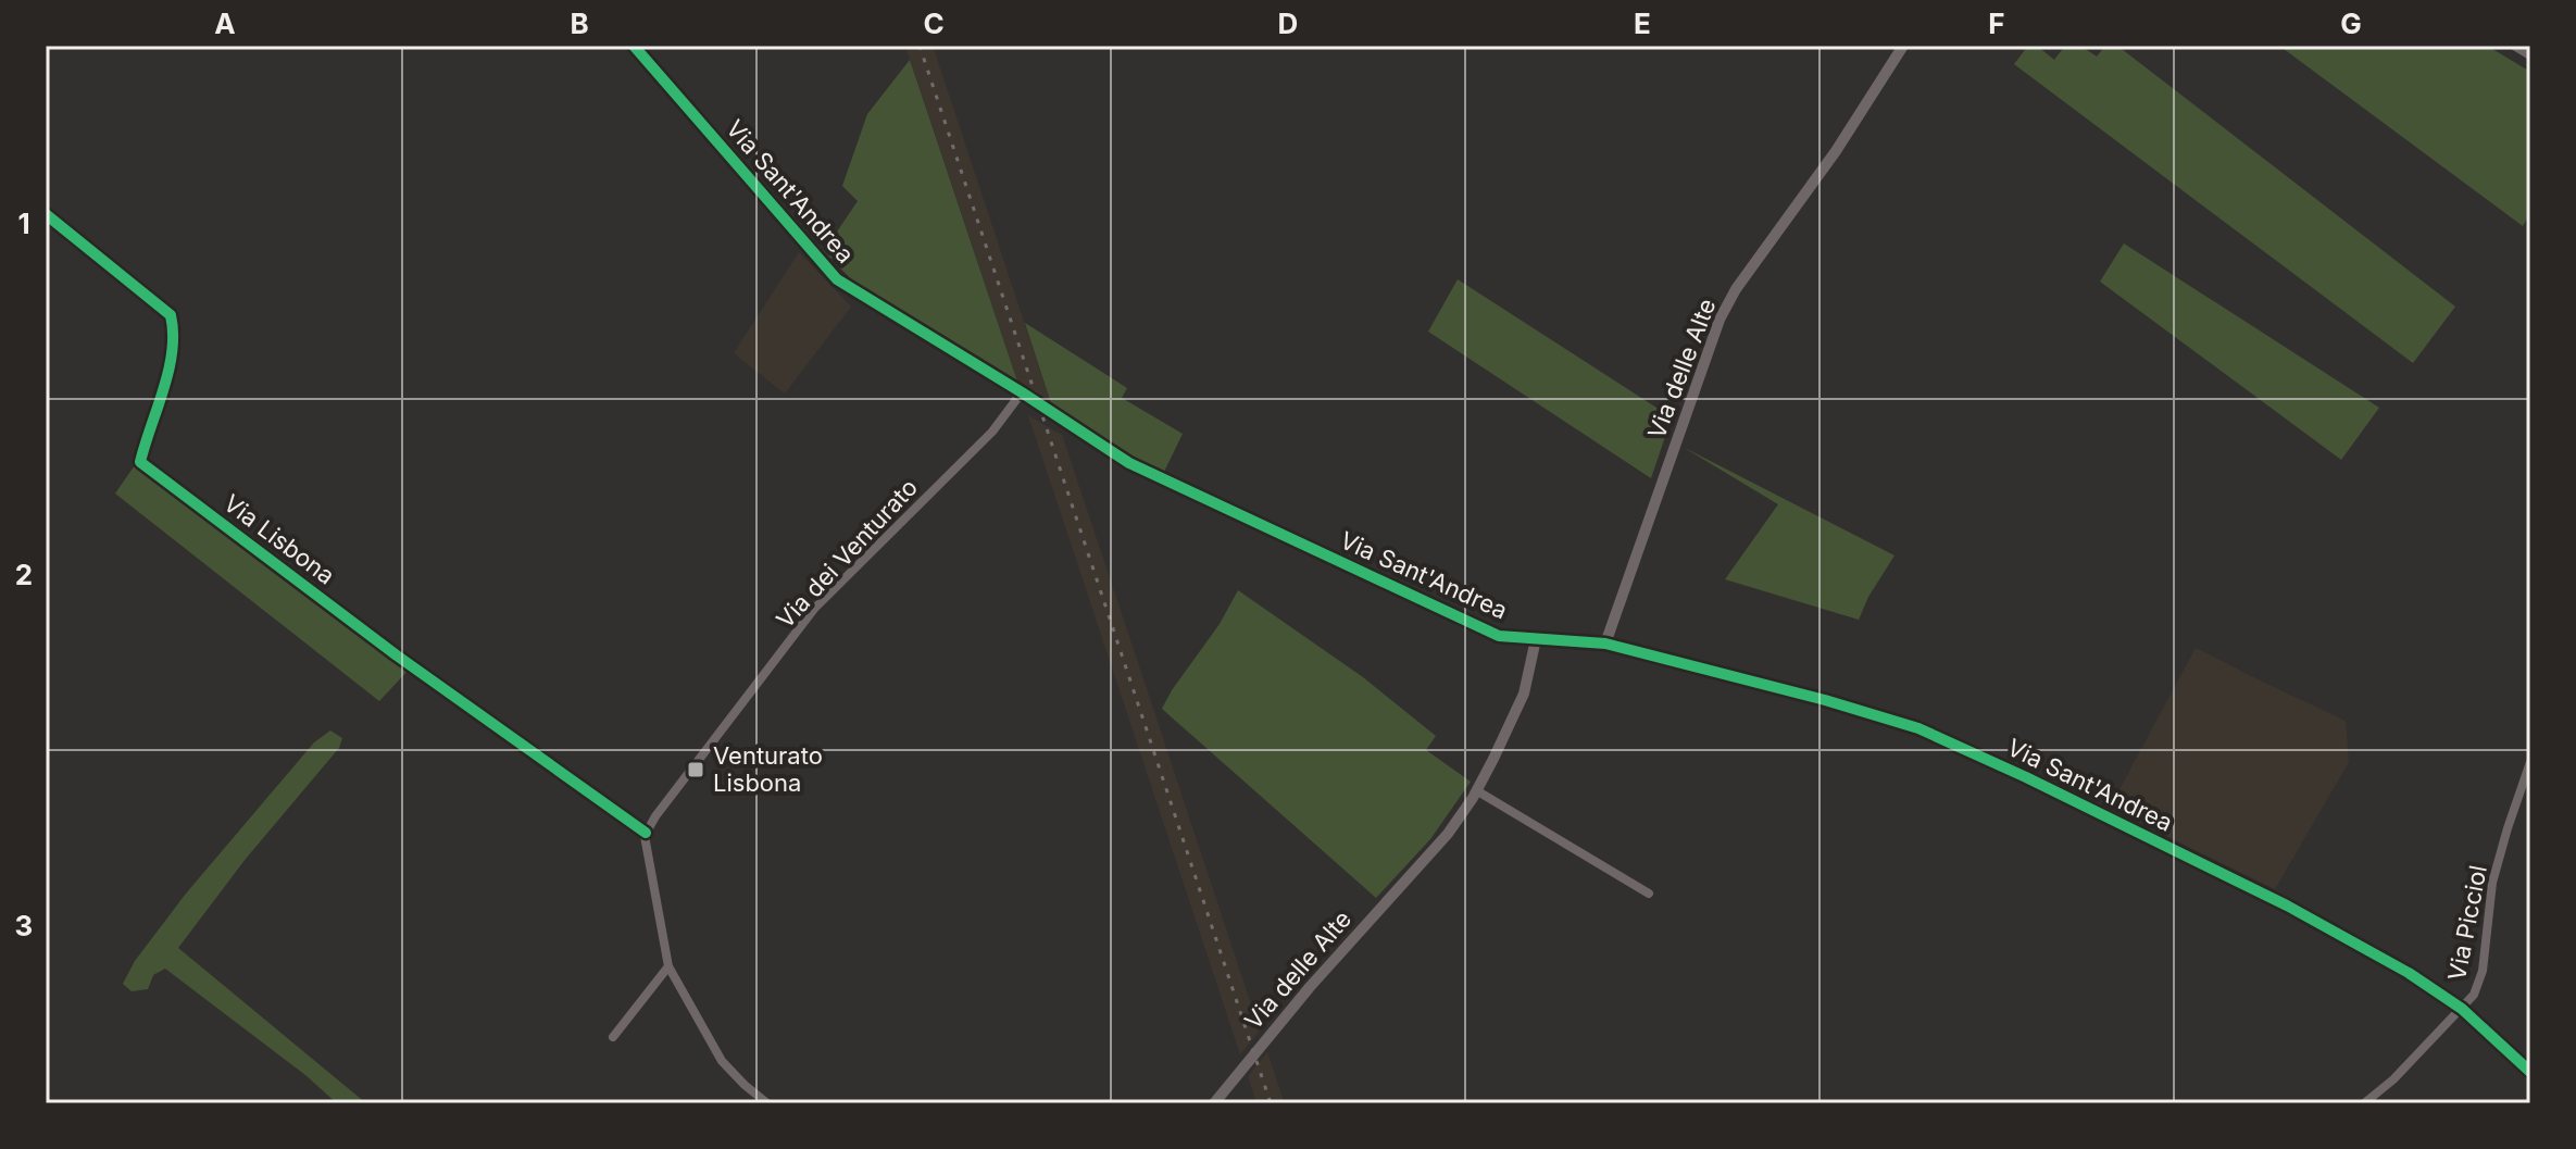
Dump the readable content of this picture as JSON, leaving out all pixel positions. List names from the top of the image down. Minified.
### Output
{"streets":{"street":["Via Sant'Andrea","Via delle Alte","Via Lisbona","Via dei Venturato","Via Picciol"]},"crossings":[["Via Sant'Andrea","Via delle Alte"],["Via Sant'Andrea","Via dei Venturato"],["Via Sant'Andrea","Via Picciol"],["Via Lisbona","Via dei Venturato"]],"places":{"transit":["Venturato Lisbona"]},"grid":{"columns":["A","B","C","D","E","F","G"],"rows":["1","2","3"]}}
